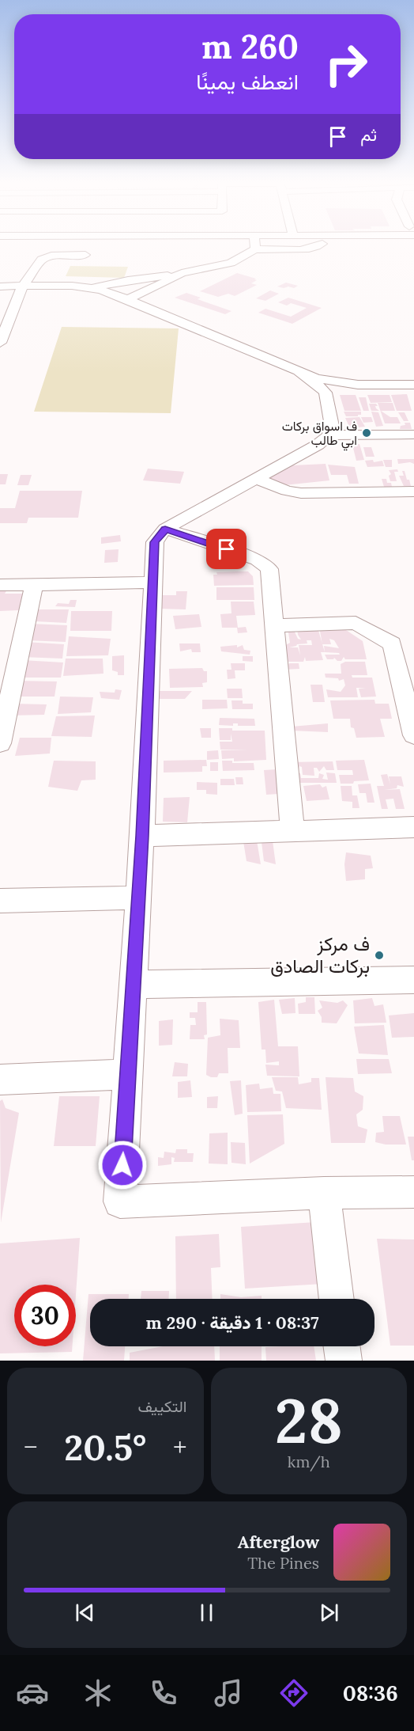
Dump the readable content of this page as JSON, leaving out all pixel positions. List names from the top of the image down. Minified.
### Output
{"places":["ف اسواق بركات ابي طالب","ف مركز بركات الصادق"],"page":{"turn":["260 m","انعطف يمينًا"],"then":"ثم","limit":"30","trip":"08:37 · 1 دقيقة · 290 m","tile":[["28","km/h"],"التكييف"],"heat":["−","20.5°","+"],"song":["Afterglow","The Pines"],"tabs":"08:36"}}
